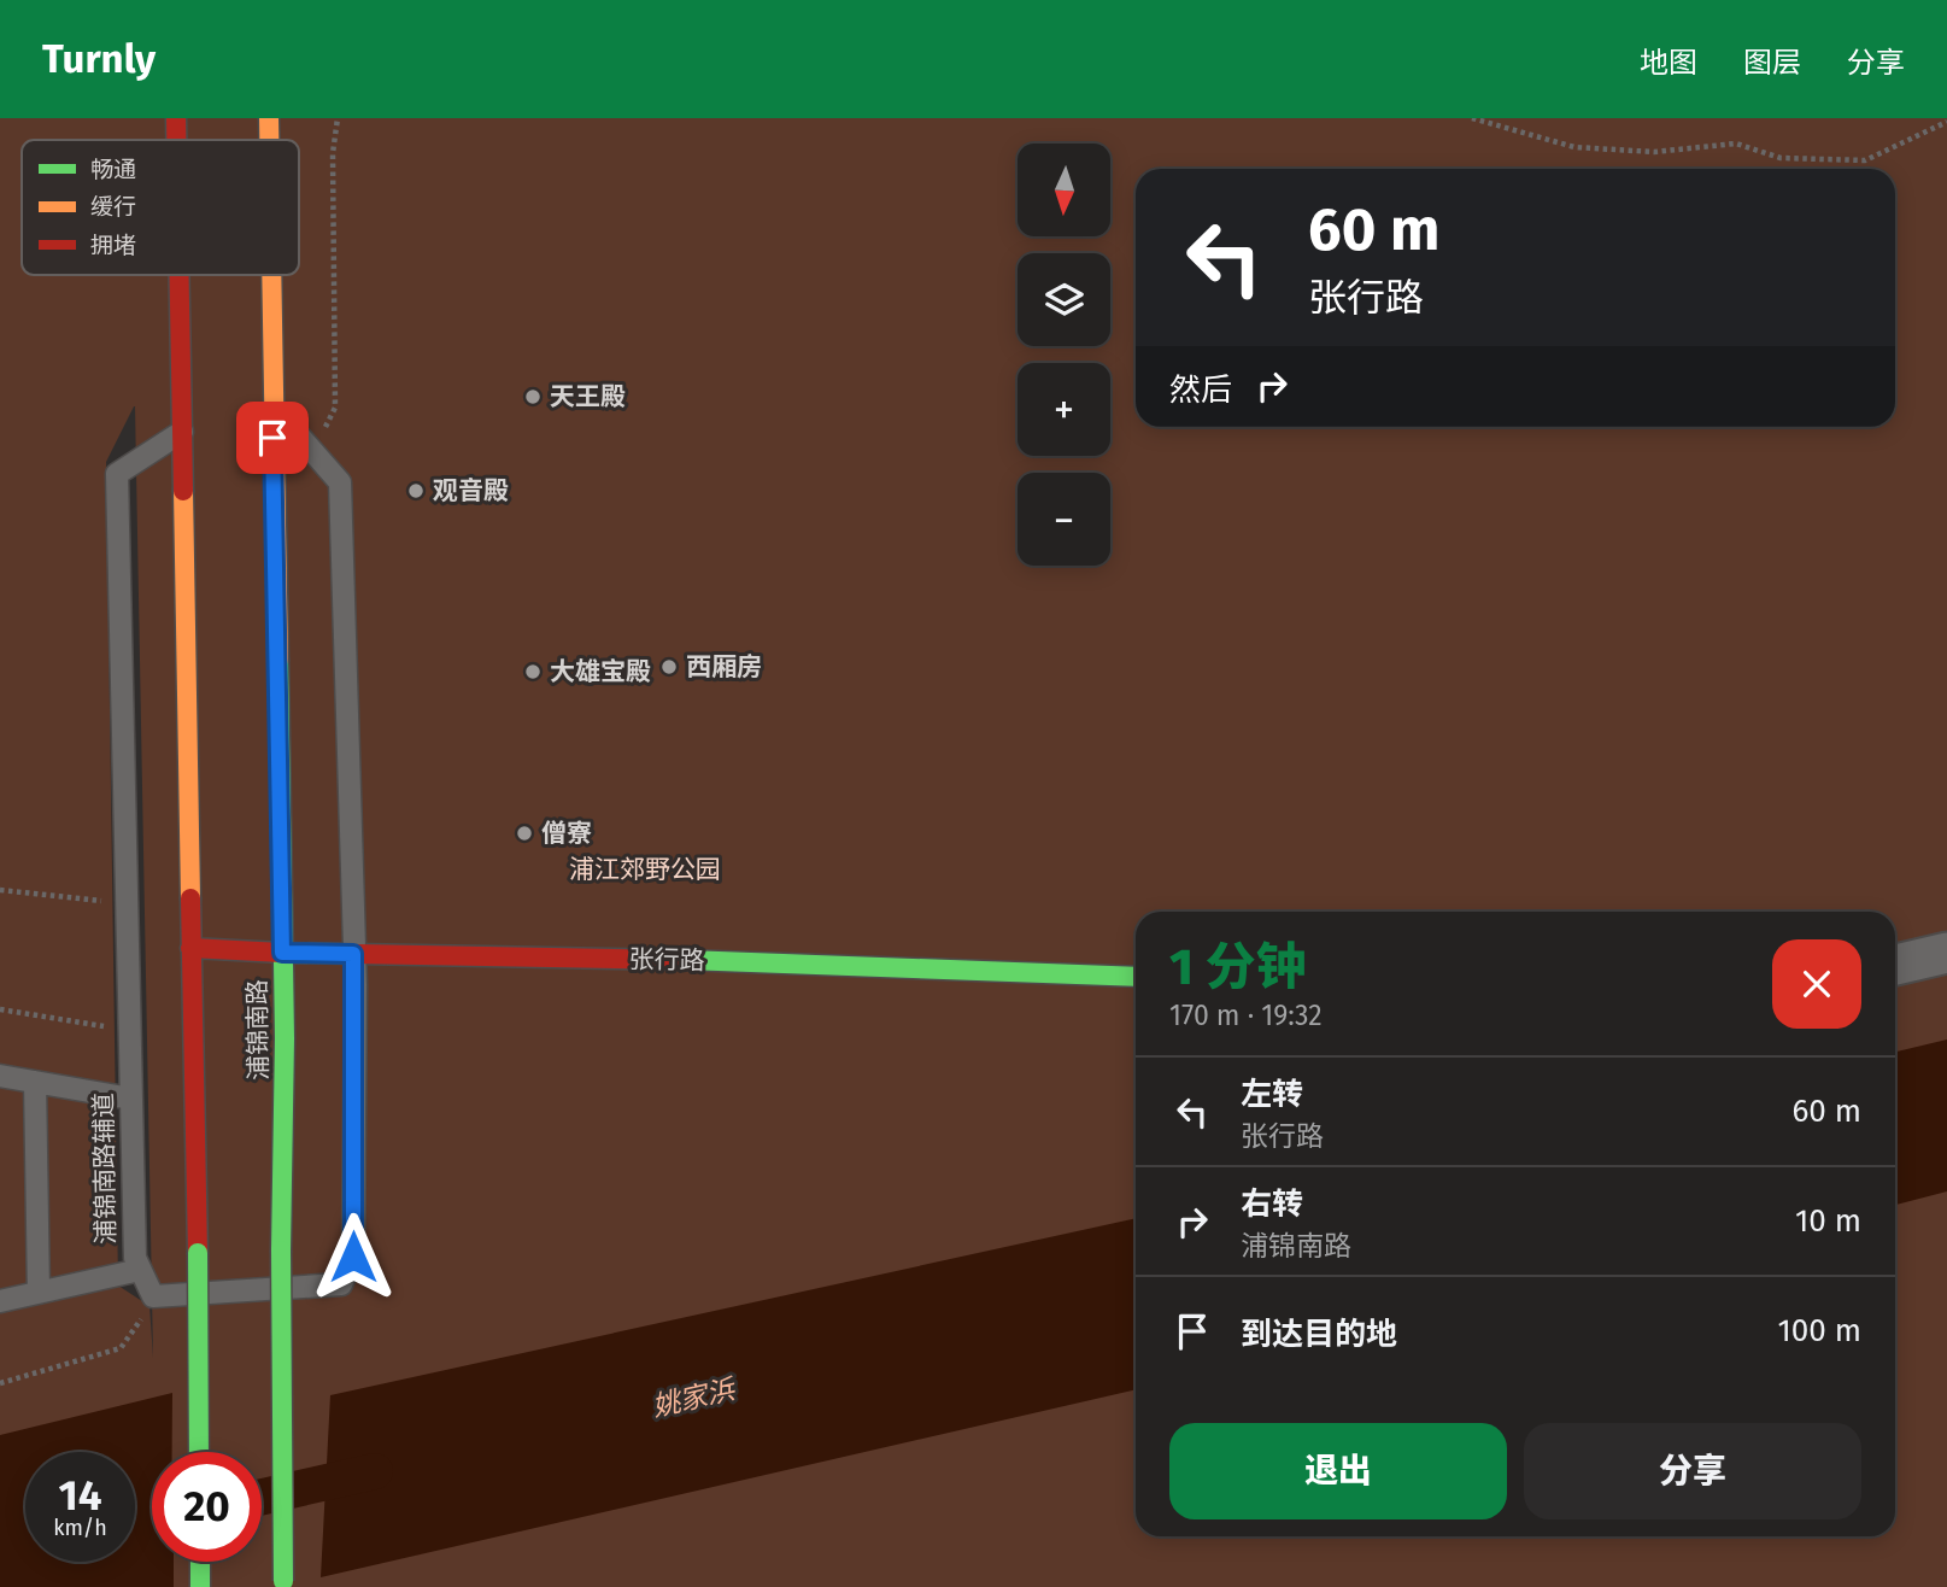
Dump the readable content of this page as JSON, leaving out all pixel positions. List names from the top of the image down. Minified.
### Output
{"streets":{"main road":["张行路","浦锦南路"],"lane":["浦锦南路辅道"]},"crossings":[["张行路","浦锦南路"]],"water":["姚家浜"],"parks":["浦江郊野公园"],"places":["天王殿","观音殿","西厢房","大雄宝殿","僧寮"],"legend":["畅通","缓行","拥堵"],"north":"bottom","page":{"header":"Turnly","nav":["地图","图层","分享"],"map_buttons":["+","−"],"turn":["60 m","张行路"],"then":"然后","heading":["1 分钟","170 m · 19:32"],"list":[{"name":"左转","note":"张行路","value":"60 m"},{"name":"右转","note":"浦锦南路","value":"10 m"},{"name":"到达目的地","value":"100 m"}],"buttons":["退出","分享"],"speed":"14 km/h","limit":"20"}}
